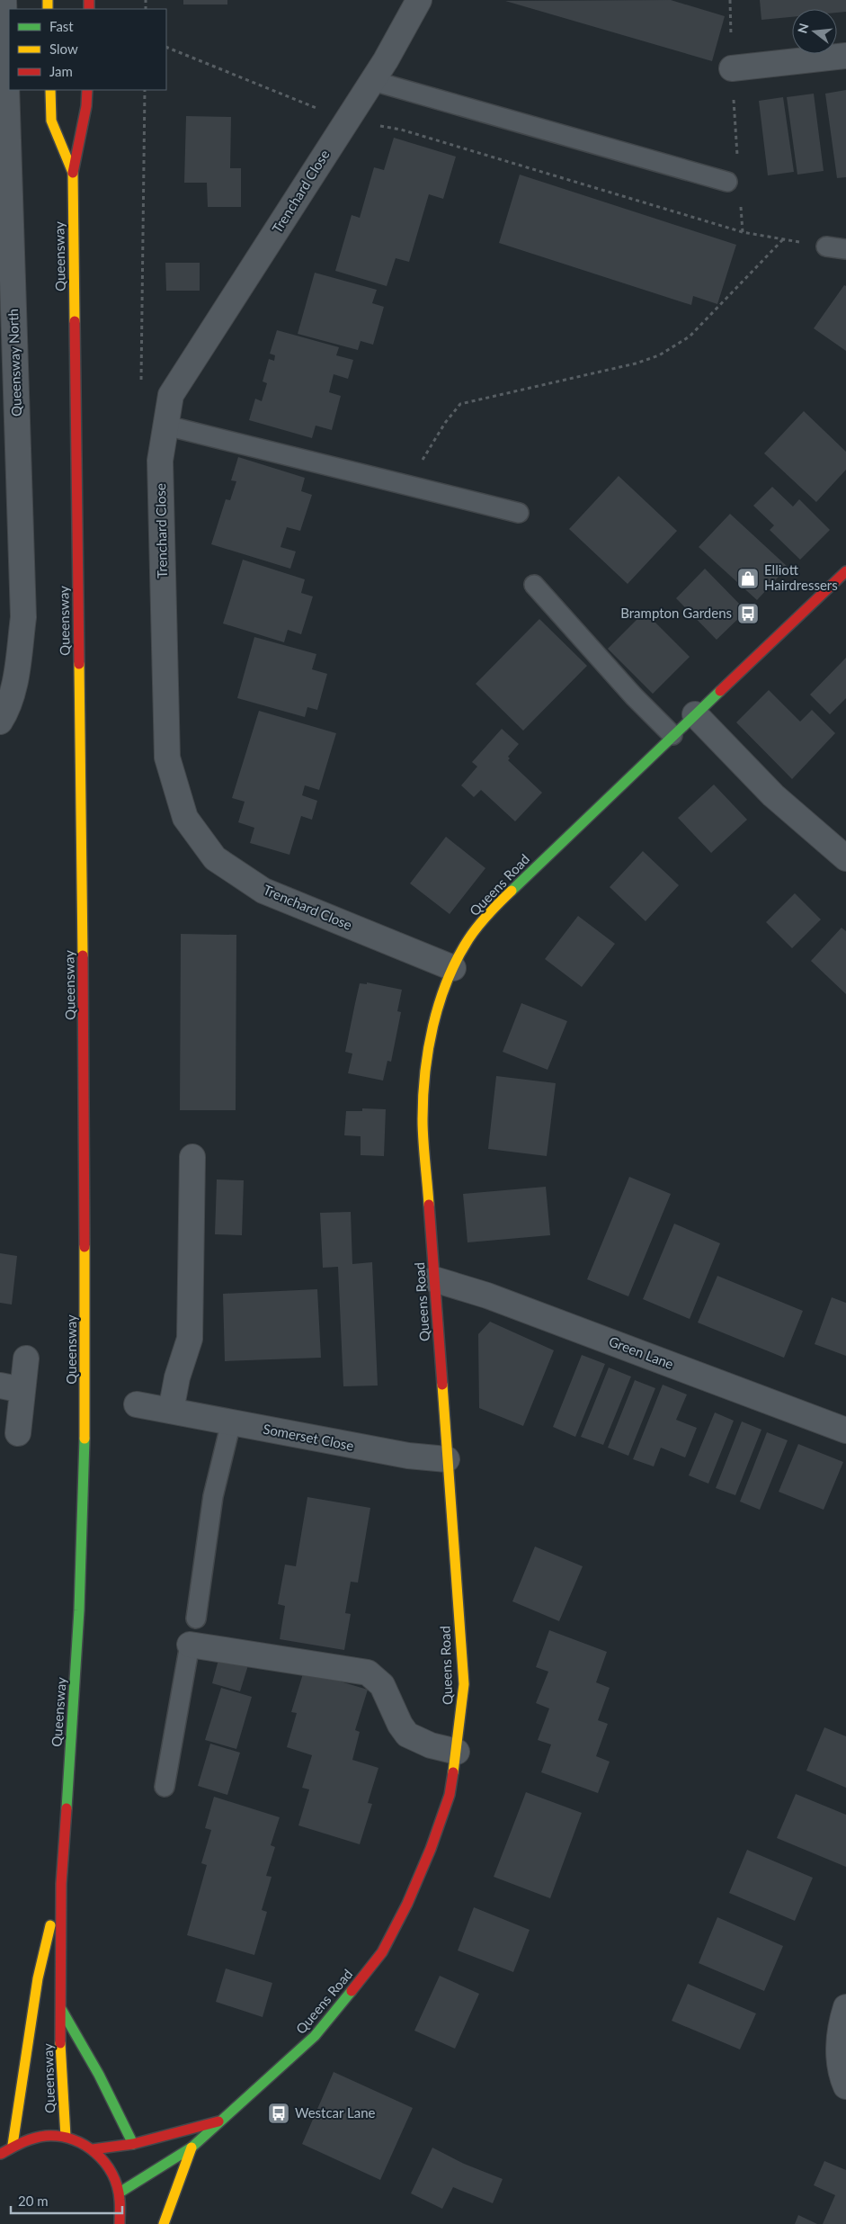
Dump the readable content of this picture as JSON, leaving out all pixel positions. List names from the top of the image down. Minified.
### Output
{"streets":{"main road":["Queensway","Queens Road"],"street":["Trenchard Close","Queensway North","Green Lane","Somerset Close"]},"crossings":[["Trenchard Close","Queens Road"],["Queens Road","Green Lane"],["Queens Road","Somerset Close"]],"places":{"shop":["Elliott Hairdressers"],"bus stop":["Brampton Gardens","Westcar Lane"]},"legend":["Fast","Slow","Jam"],"scale_bar":"20 m","north":"left"}
